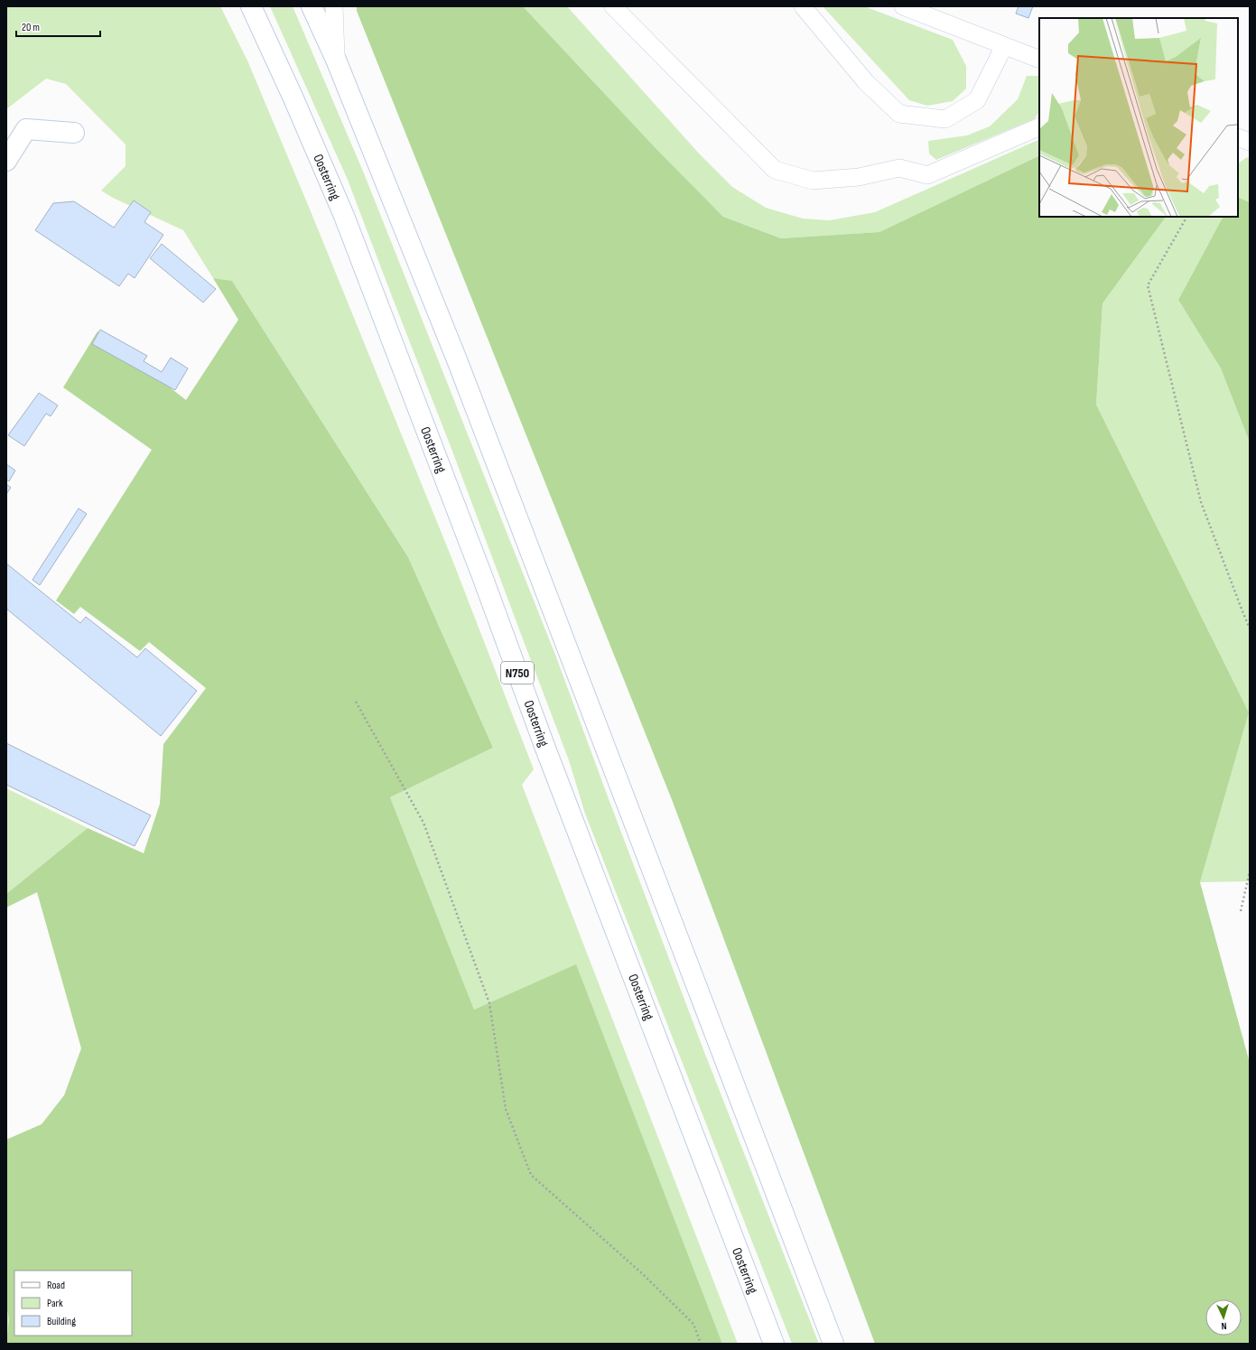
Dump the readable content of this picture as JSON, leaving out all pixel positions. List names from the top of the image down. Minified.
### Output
{"streets":{"main road":["Oosterring","N750"]},"legend":["Road","Park","Building"],"scale_bar":"20 m","north":"bottom"}
